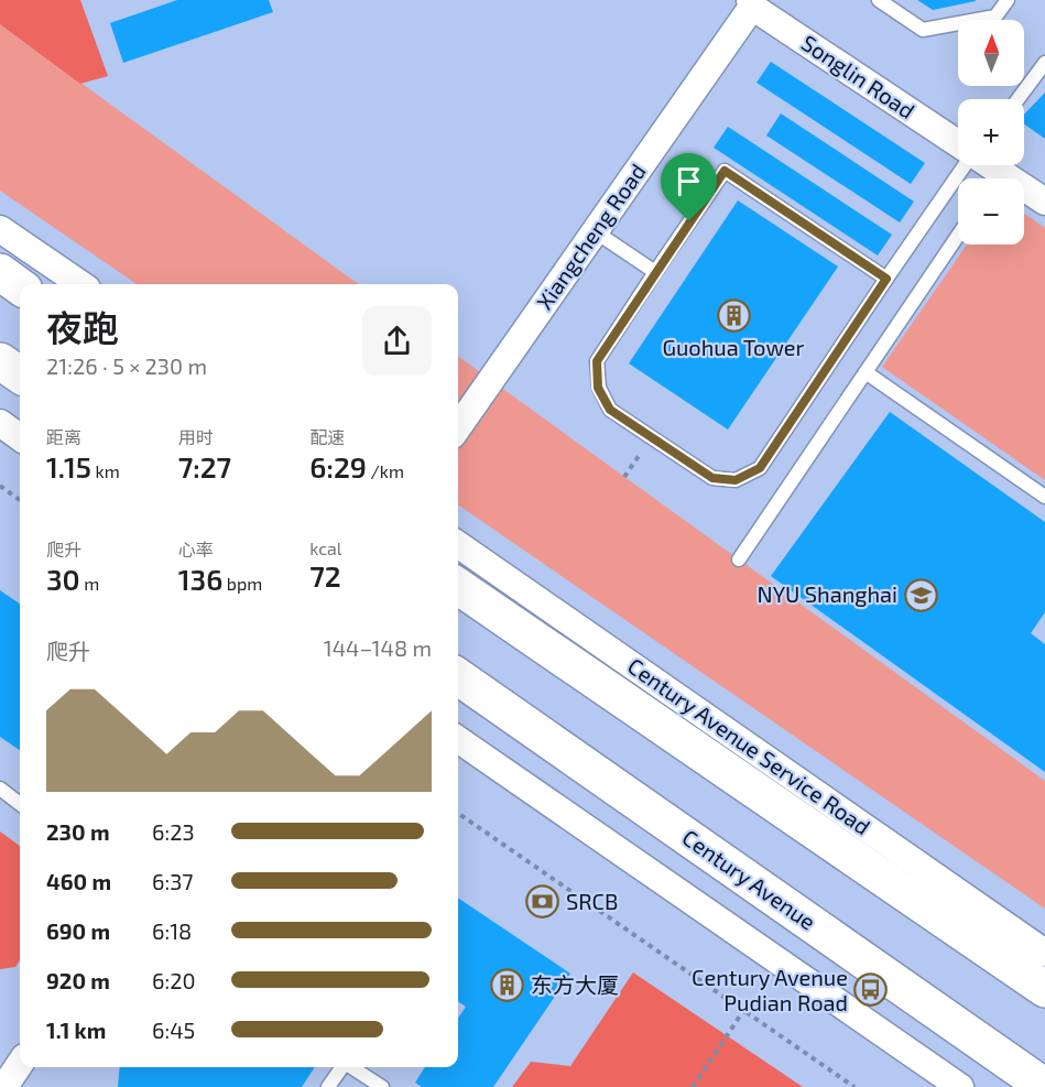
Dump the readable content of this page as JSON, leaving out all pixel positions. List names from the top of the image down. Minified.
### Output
{"streets":{"main road":["Century Avenue"],"street":["Songlin Road","Xiangcheng Road","Century Avenue Service Road"]},"crossings":[["Songlin Road","Xiangcheng Road"]],"places":{"building":["Guohua Tower","东方大厦"],"school or university":["NYU Shanghai"],"bank":["SRCB"],"bus stop":["Century Avenue Pudian Road"]},"north":"top","page":{"map_buttons":["+","−"],"heading":["夜跑","21:26 · 5 × 230 m"],"stats":[["距离","1.15 km"],["用时","7:27"],["配速","6:29 /km"],["爬升","30 m"],["心率","136 bpm"],["kcal","72"]],"chart":["爬升","144–148 m"],"list":[{"name":"230 m","note":"6:23"},{"name":"460 m","note":"6:37"},{"name":"690 m","note":"6:18"},{"name":"920 m","note":"6:20"},{"name":"1.1 km","note":"6:45"}]}}
